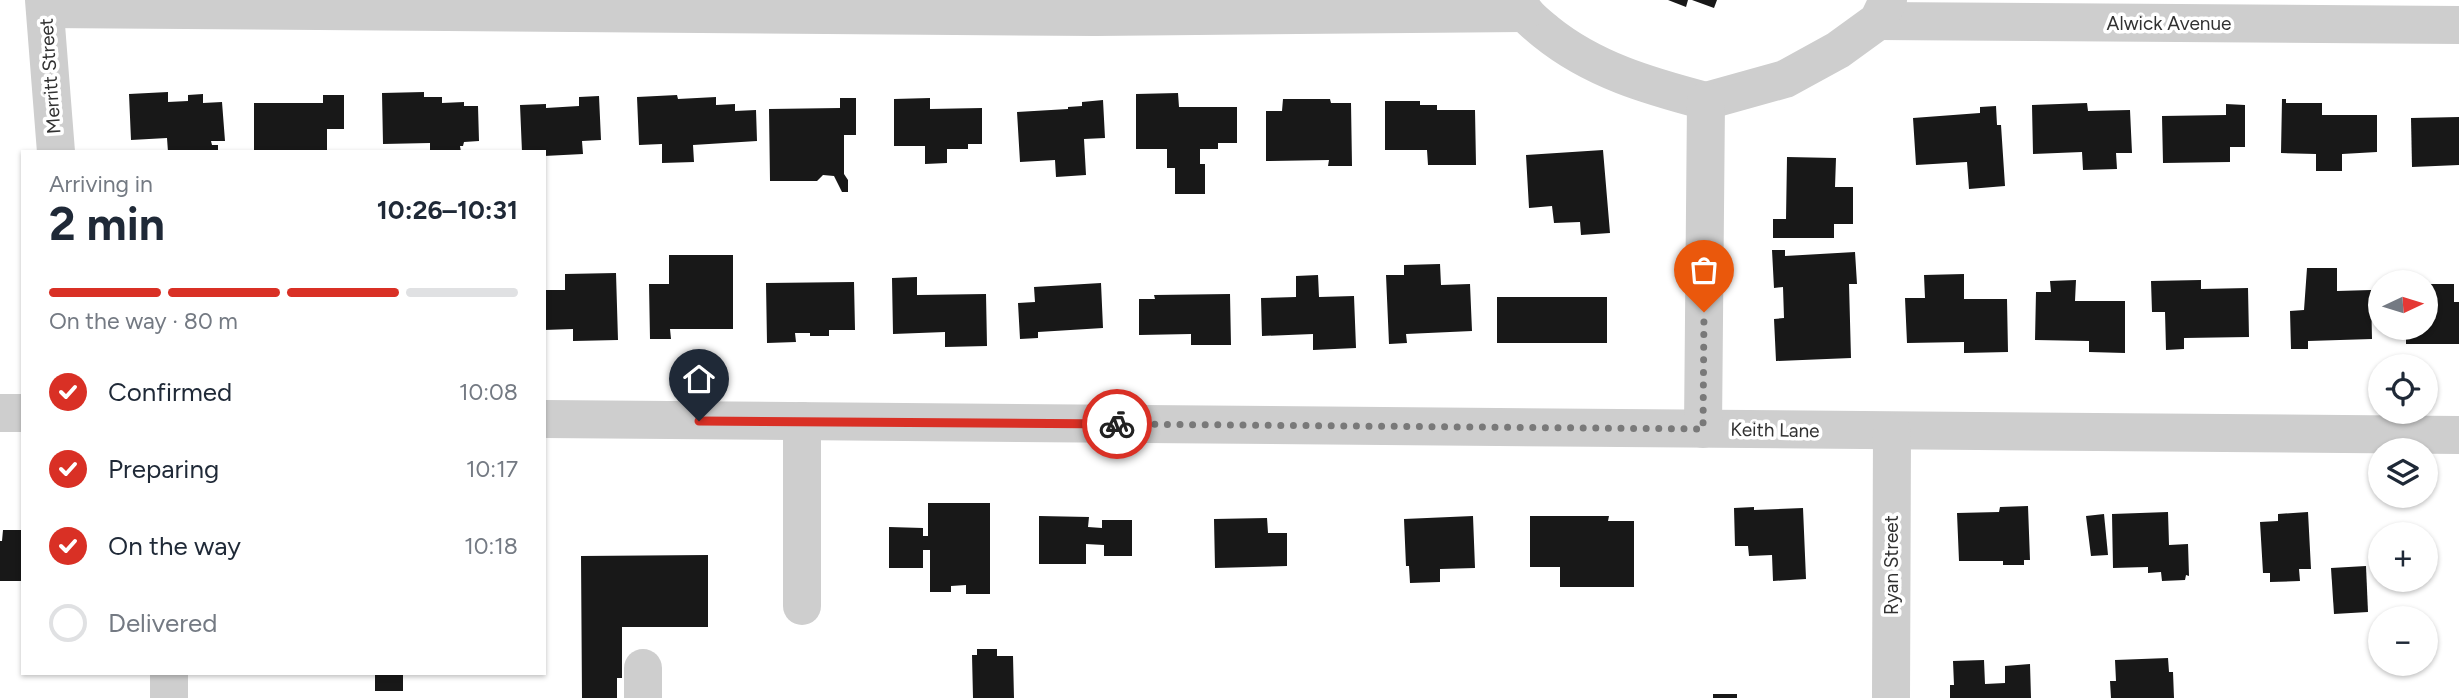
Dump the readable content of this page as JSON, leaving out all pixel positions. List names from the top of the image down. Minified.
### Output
{"streets":{"street":["Alwick Avenue","Merritt Street","Keith Lane","Ryan Street"]},"crossings":[["Keith Lane","Ryan Street"]],"north":"right","page":{"heading":["2 min","Arriving in","10:26–10:31"],"bar":"On the way · 80 m","map_buttons":["+","−"],"list":[["Confirmed","10:08"],["Preparing","10:17"],["On the way","10:18"],"Delivered"]}}
